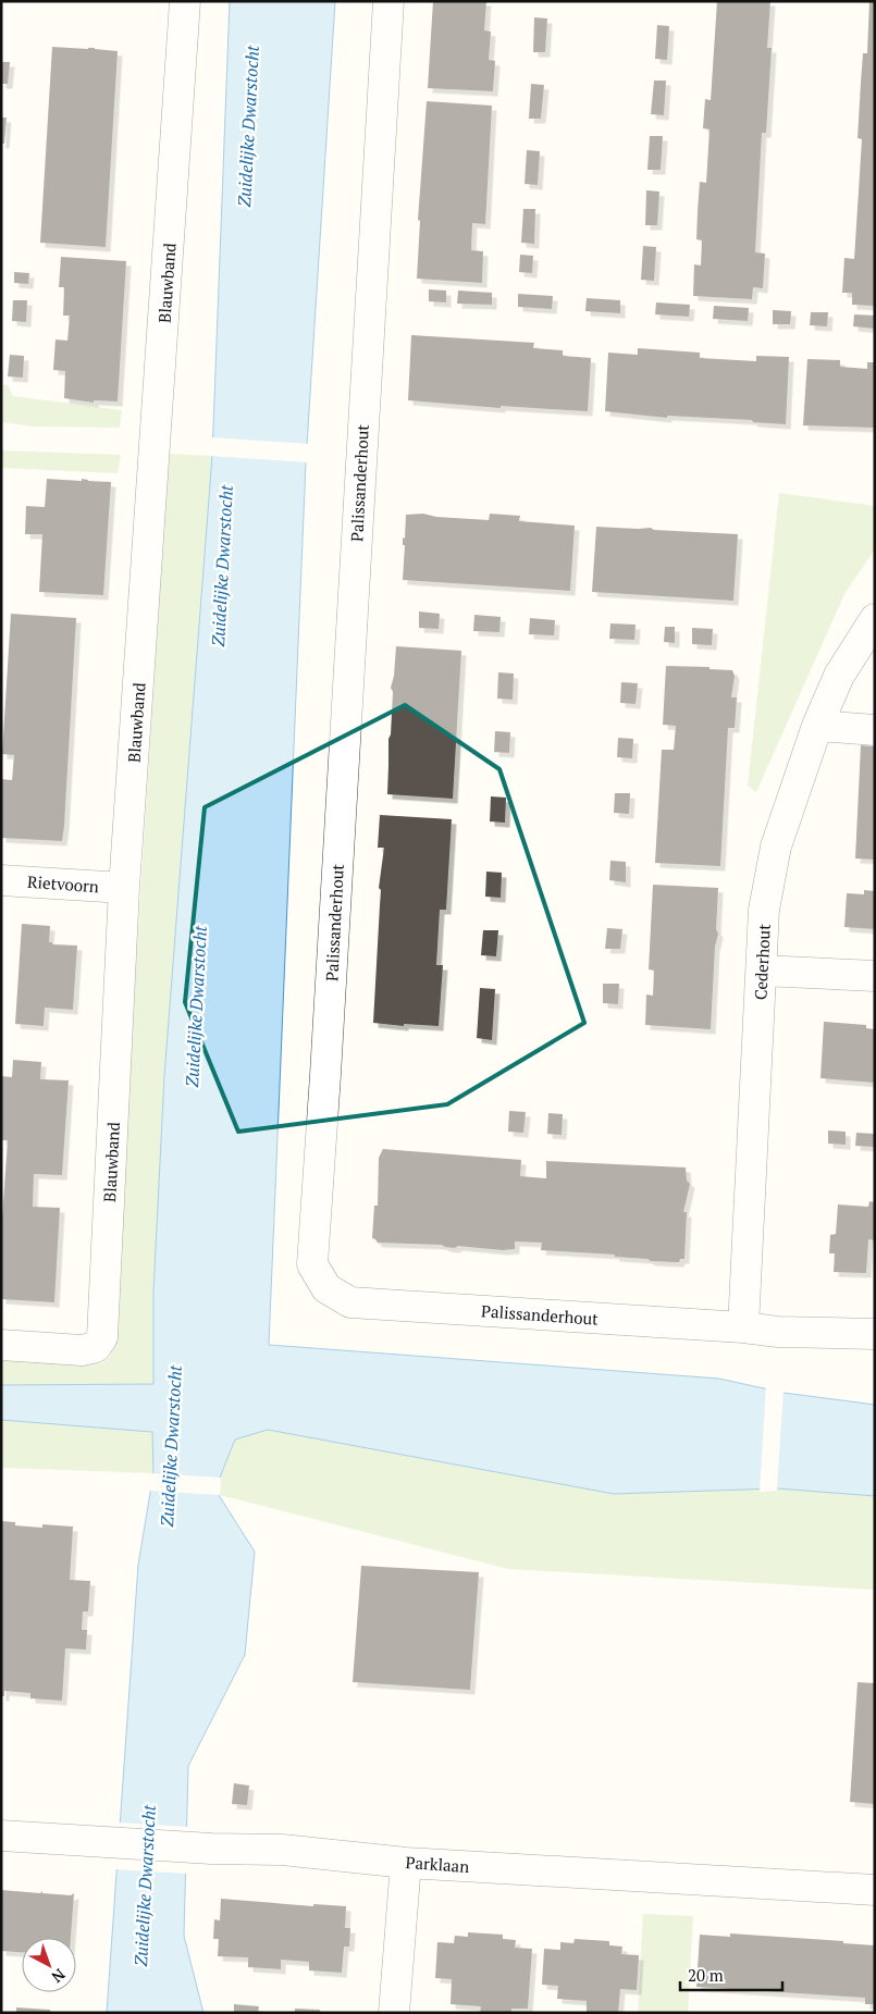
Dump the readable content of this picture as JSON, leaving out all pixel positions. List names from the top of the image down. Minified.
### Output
{"streets":{"street":["Blauwband","Palissanderhout","Rietvoorn","Cederhout","Parklaan"]},"crossings":[["Blauwband","Rietvoorn"],["Palissanderhout","Cederhout"]],"water":["Zuidelijke Dwarstocht"],"scale_bar":"20 m","north":"bottom right"}
